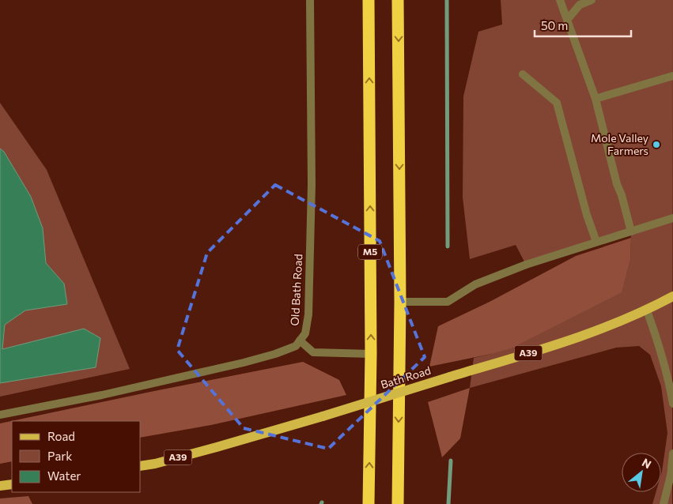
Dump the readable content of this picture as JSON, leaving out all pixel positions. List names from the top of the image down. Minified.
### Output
{"streets":{"highway":["M5"],"main road":["A39","Bath Road"],"street":["Old Bath Road"]},"places":["Mole Valley Farmers"],"legend":["Road","Park","Water"],"scale_bar":"50 m","north":"top right"}
